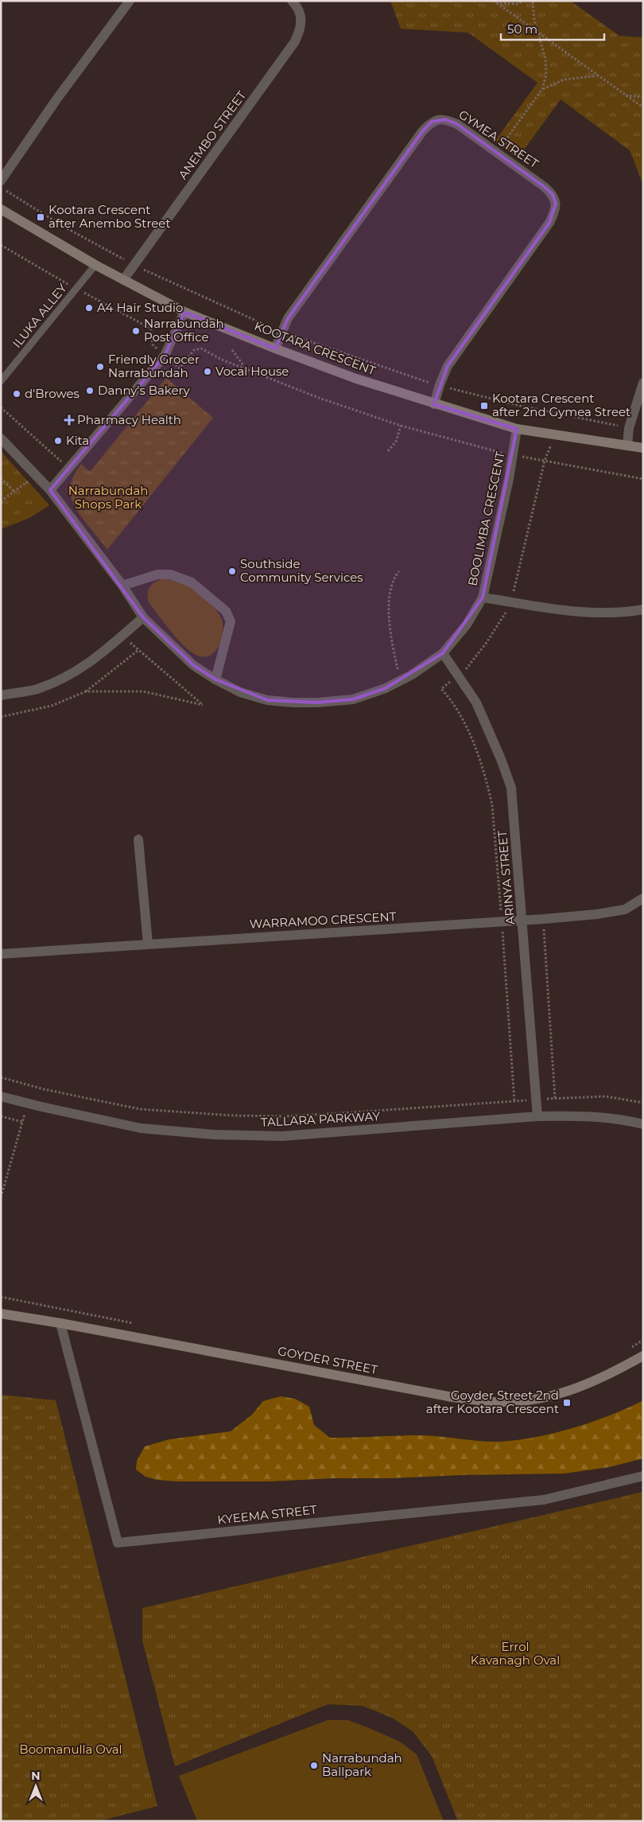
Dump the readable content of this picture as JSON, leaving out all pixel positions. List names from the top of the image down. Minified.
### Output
{"streets":{"street":["ANEMBO STREET","GYMEA STREET","KOOTARA CRESCENT","BOOLIMBA CRESCENT","ARINYA STREET","WARRAMOO CRESCENT","TALLARA PARKWAY","GOYDER STREET","KYEEMA STREET"],"lane":["ILUKA ALLEY"]},"crossings":[["ANEMBO STREET","KOOTARA CRESCENT"],["GYMEA STREET","KOOTARA CRESCENT"],["ILUKA ALLEY","KOOTARA CRESCENT"],["KOOTARA CRESCENT","BOOLIMBA CRESCENT"],["BOOLIMBA CRESCENT","ARINYA STREET"],["ARINYA STREET","WARRAMOO CRESCENT"],["ARINYA STREET","TALLARA PARKWAY"],["GOYDER STREET","KYEEMA STREET"]],"parks":["Narrabundah Shops Park","Errol Kavanagh Oval","Boomanulla Oval"],"places":{"transit":["Kootara Crescent after Anembo Street","Kootara Crescent after 2nd Gymea Street","Goyder Street 2nd after Kootara Crescent"],"other":["A4 Hair Studio","Narrabundah Post Office","Friendly Grocer Narrabundah","Vocal House","Danny's Bakery","d'Browes","Kita","Southside Community Services","Narrabundah Ballpark"],"health":["Pharmacy Health"]},"scale_bar":"50 m","north":"top"}
